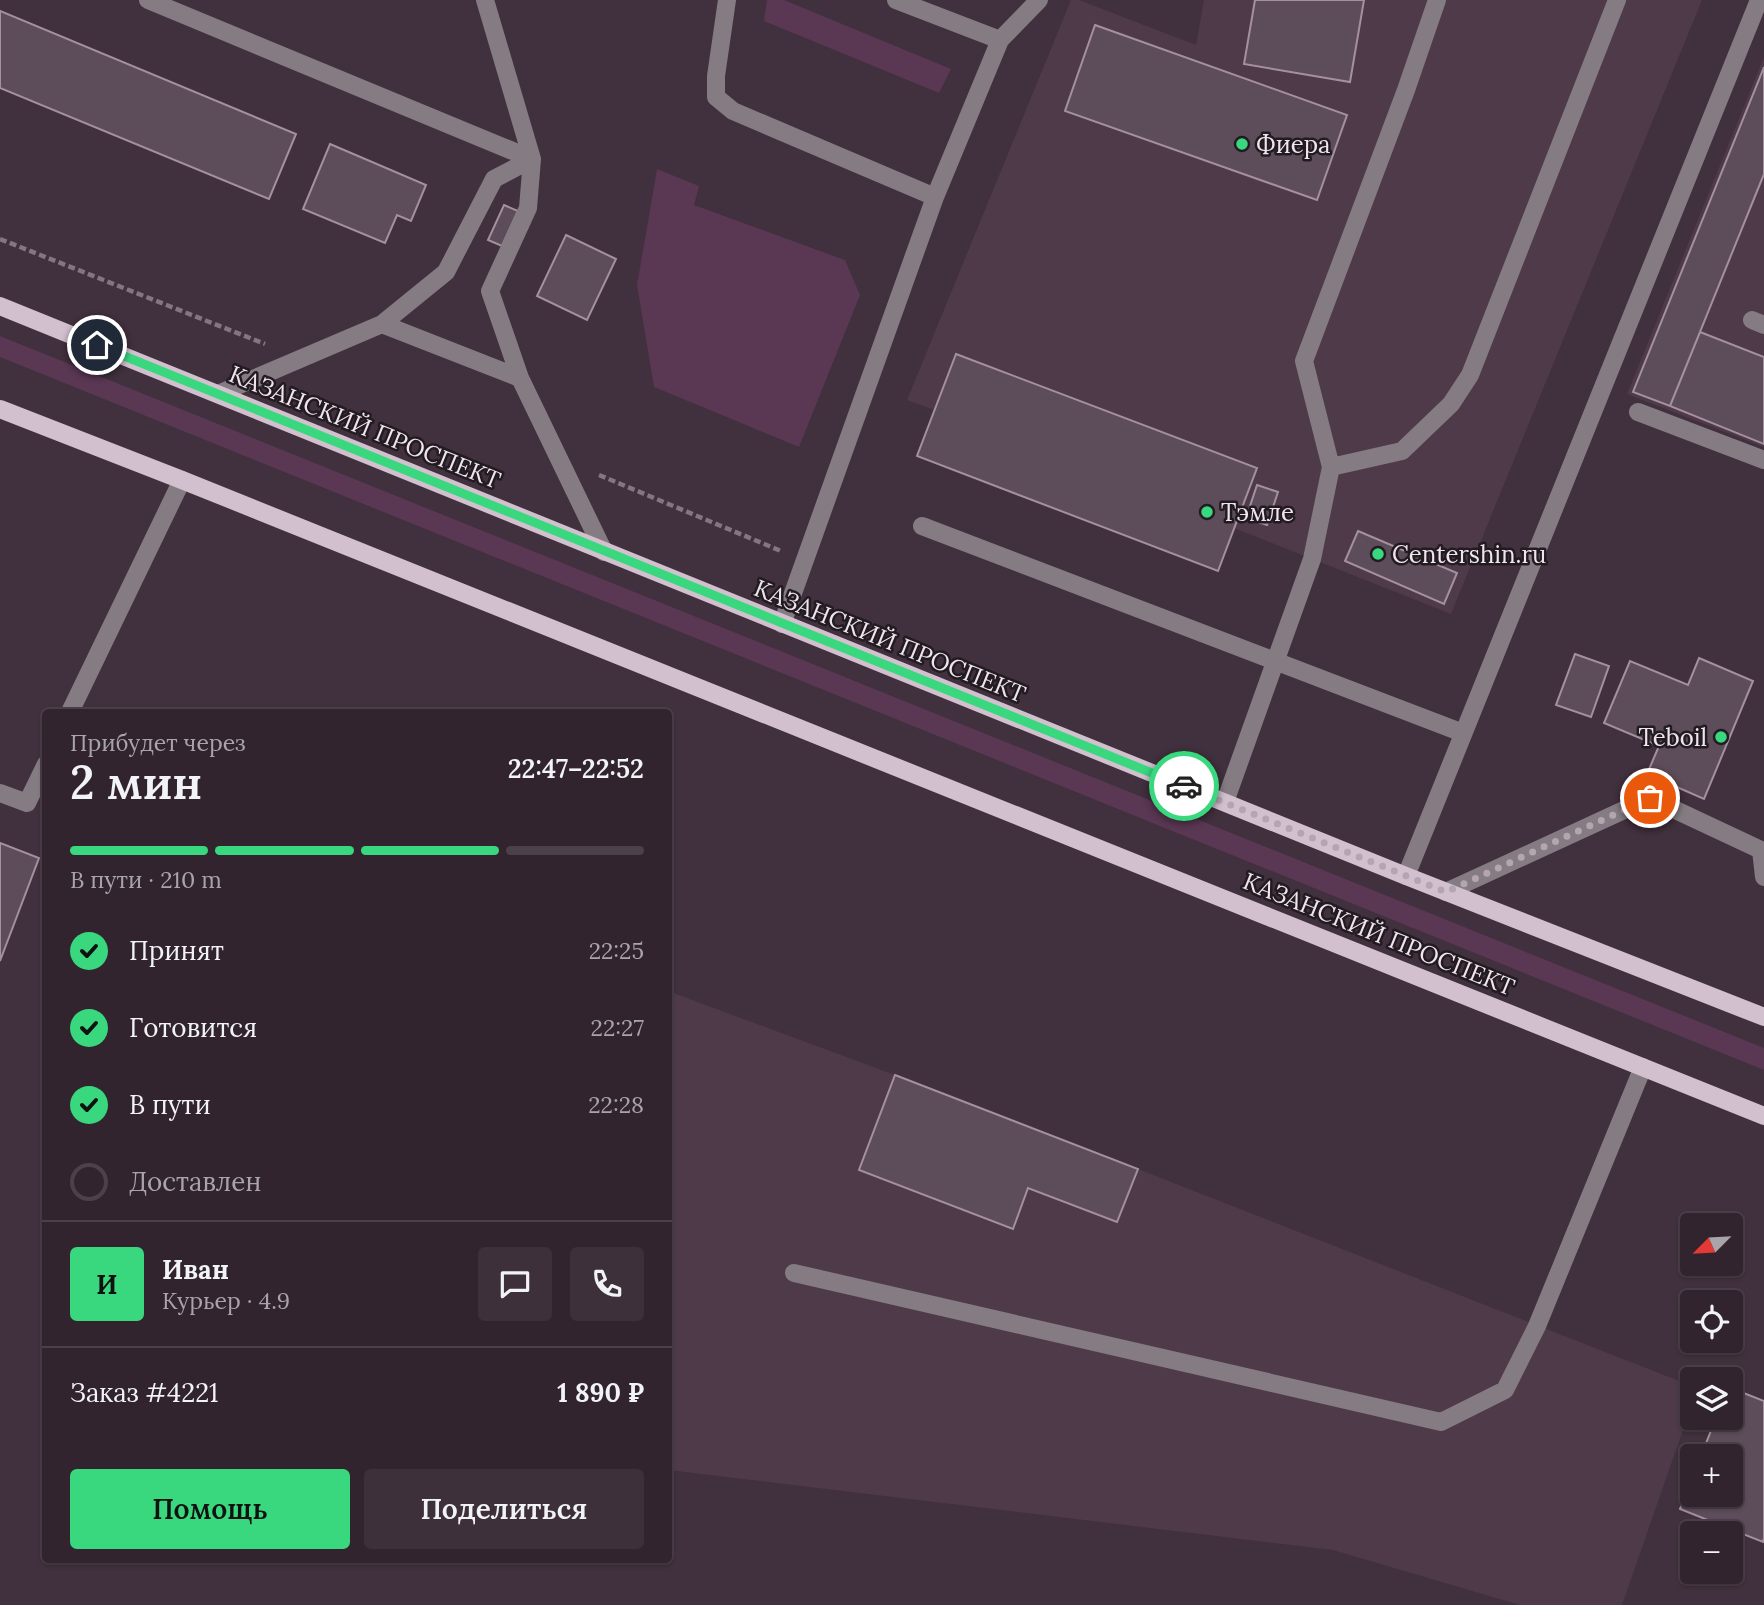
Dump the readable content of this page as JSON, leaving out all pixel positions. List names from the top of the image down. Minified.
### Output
{"streets":{"main road":["КАЗАНСКИЙ ПРОСПЕКТ"]},"places":["Фиера","Тэмле","Centershin.ru","Teboil"],"north":"bottom left","page":{"heading":["2 мин","Прибудет через","22:47–22:52"],"panel":["Иван","Курьер · 4.9","Заказ #4221","1 890 ₽"],"bar":"В пути · 210 m","list":[["Принят","22:25"],["Готовится","22:27"],["В пути","22:28"],"Доставлен"],"map_buttons":["+","−"],"round":"И","buttons":["Помощь","Поделиться"]}}
